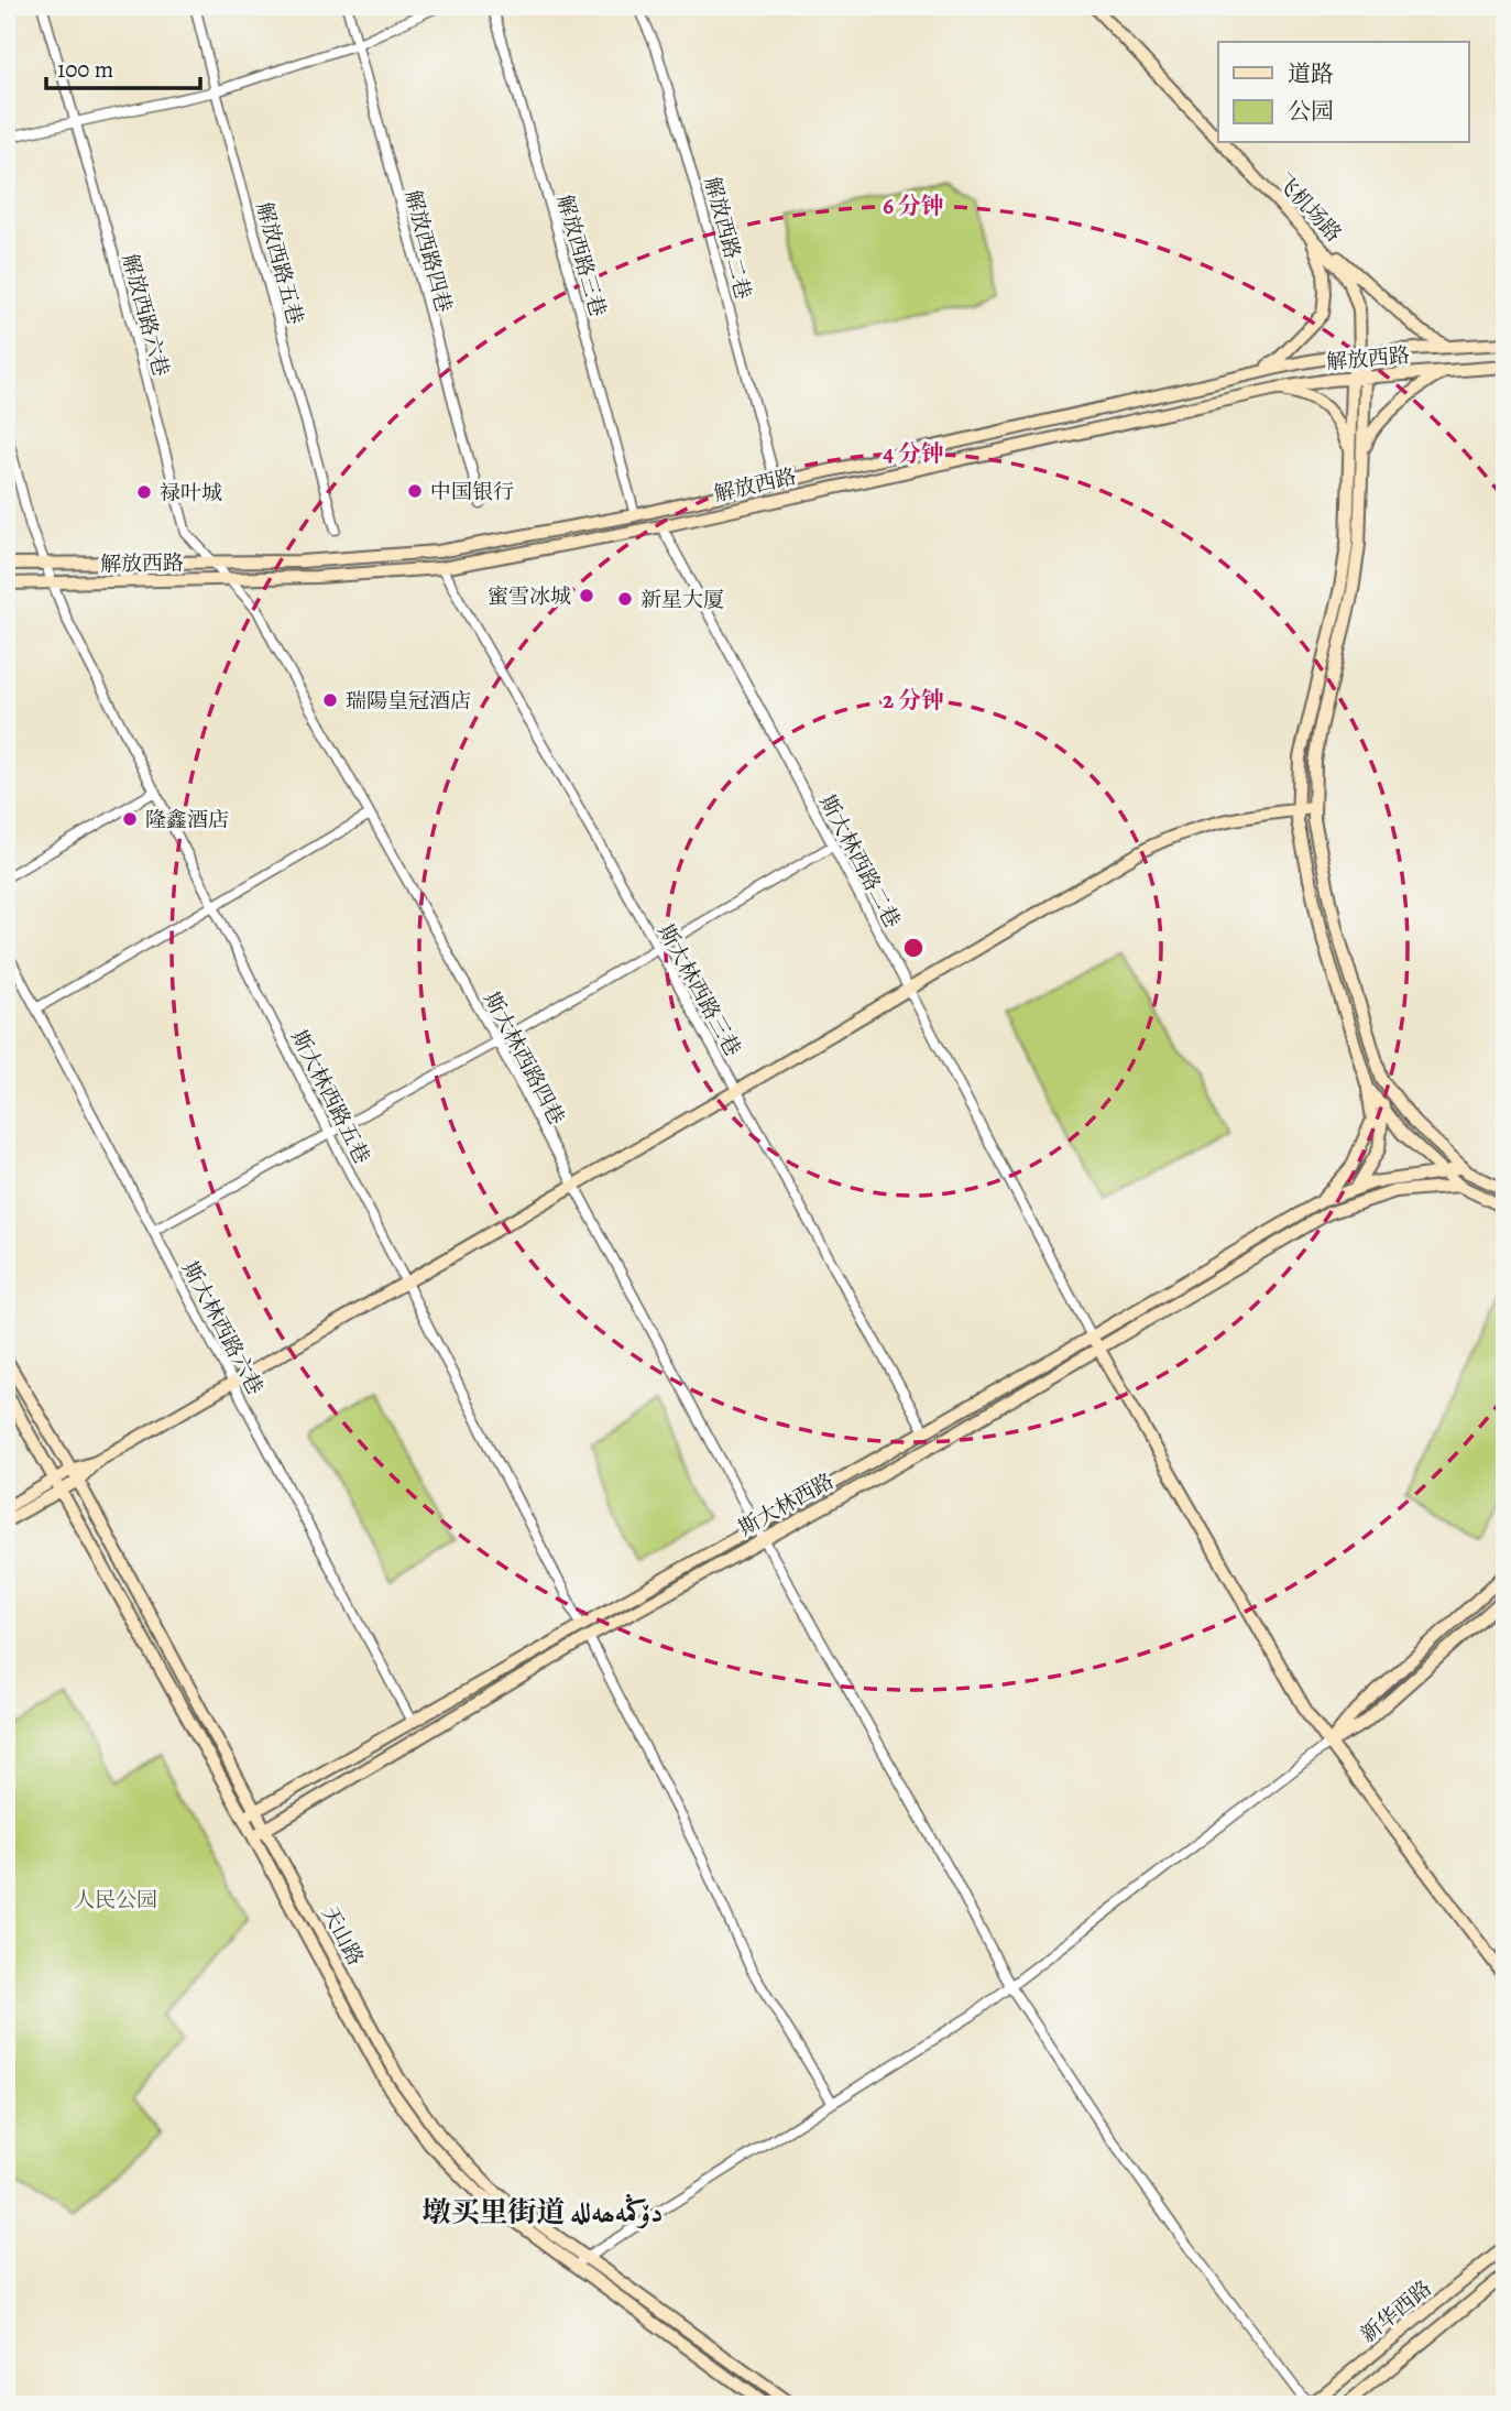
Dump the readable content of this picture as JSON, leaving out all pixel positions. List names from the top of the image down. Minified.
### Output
{"streets":{"main road":["飞机场路","解放西路","斯大林西路","天山路","新华西路"],"street":["解放西路二巷","解放西路四巷","解放西路三巷","解放西路五巷","解放西路六巷","斯大林西路二巷","斯大林西路三巷","斯大林西路四巷","斯大林西路五巷","斯大林西路六巷"]},"crossings":[["飞机场路","解放西路"],["解放西路二巷","解放西路"],["解放西路三巷","解放西路"],["解放西路六巷","解放西路"],["解放西路六巷","斯大林西路四巷"],["解放西路","斯大林西路二巷"],["解放西路","斯大林西路三巷"],["解放西路","斯大林西路五巷"],["斯大林西路二巷","斯大林西路"],["斯大林西路三巷","斯大林西路"],["斯大林西路四巷","斯大林西路"],["斯大林西路四巷","新华西路"],["斯大林西路五巷","斯大林西路"],["斯大林西路六巷","斯大林西路"],["斯大林西路","天山路"]],"districts":["墩买里街道 دۆڭمەھەللە"],"parks":["人民公园"],"places":["中国银行","禄叶城","蜜雪冰城","新星大厦","瑞陽皇冠酒店","隆鑫酒店"],"legend":["道路","公园"],"scale_bar":"100 m","rings":["6 分钟","4 分钟","2 分钟"]}
